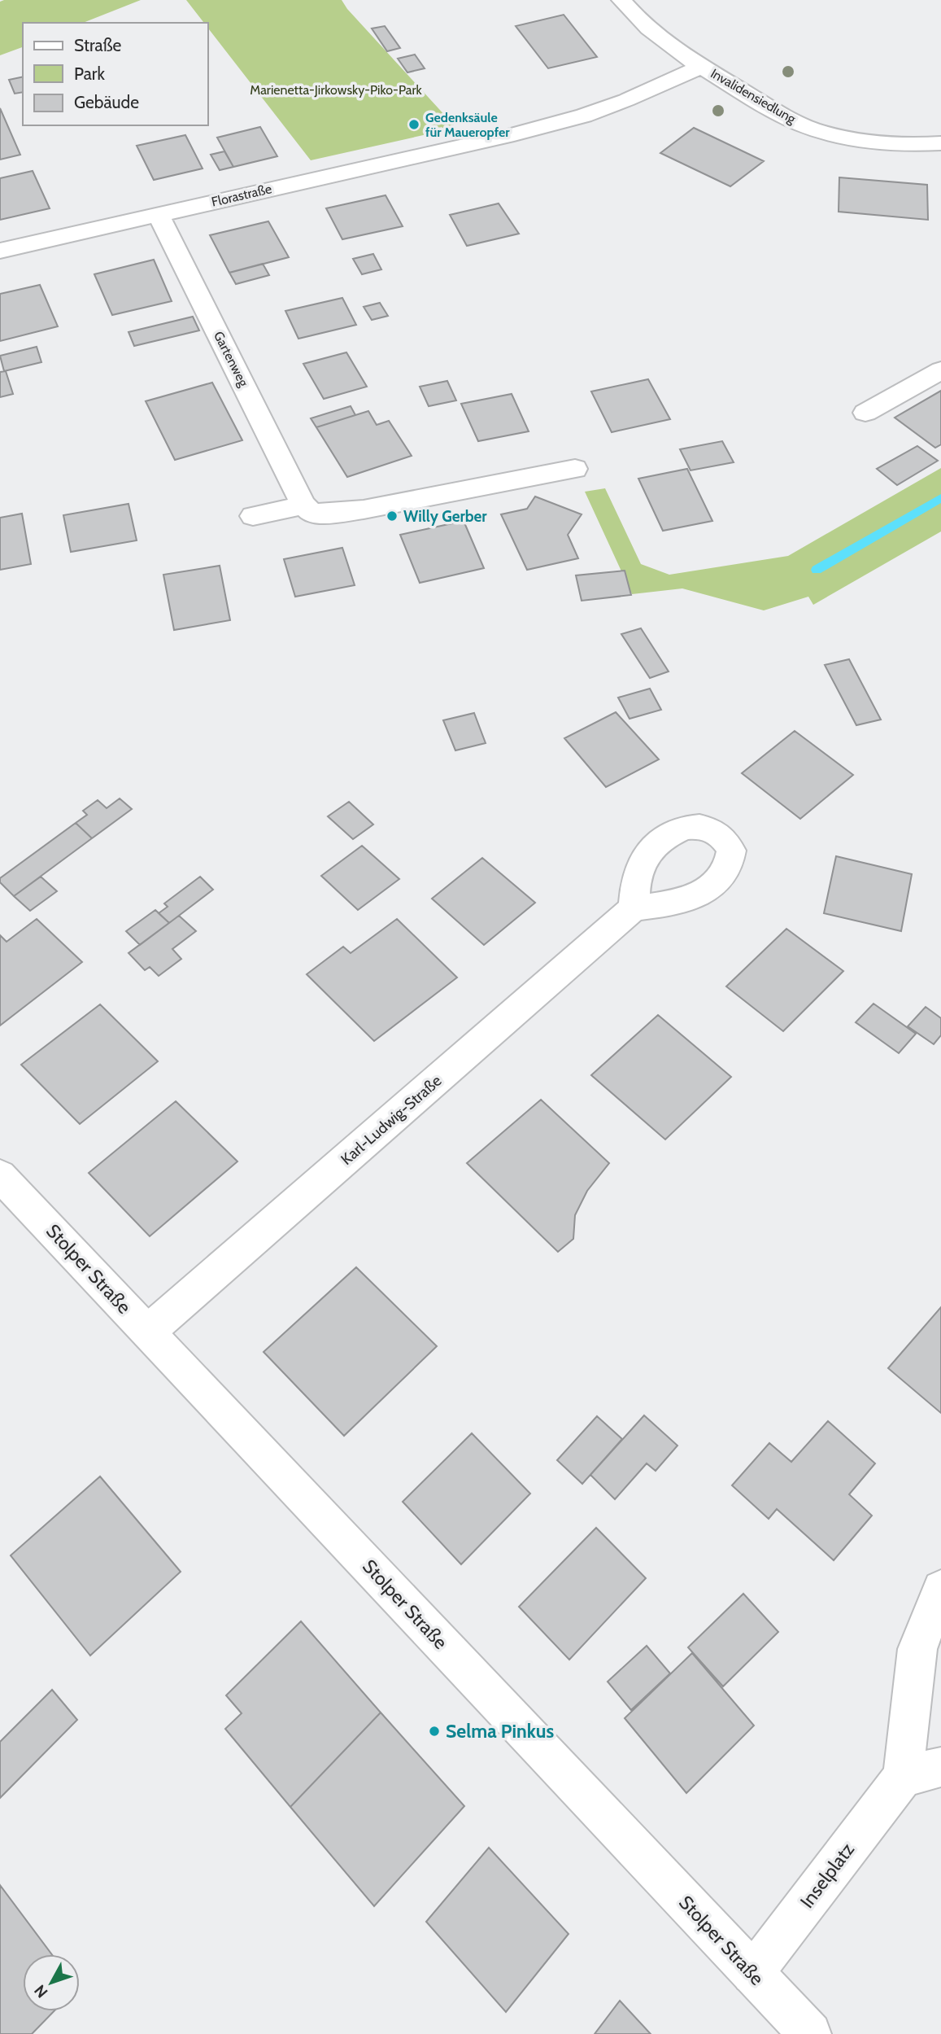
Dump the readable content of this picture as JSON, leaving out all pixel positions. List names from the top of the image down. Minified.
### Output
{"streets":{"street":["Invalidensiedlung","Florastraße","Gartenweg","Karl-Ludwig-Straße","Stolper Straße","Inselplatz"]},"crossings":[["Invalidensiedlung","Florastraße"],["Florastraße","Gartenweg"],["Karl-Ludwig-Straße","Stolper Straße"],["Stolper Straße","Inselplatz"]],"parks":["Marienetta-Jirkowsky-Piko-Park"],"places":["Gedenksäule für Maueropfer","Willy Gerber","Selma Pinkus"],"legend":["Straße","Park","Gebäude"],"north":"bottom left"}
